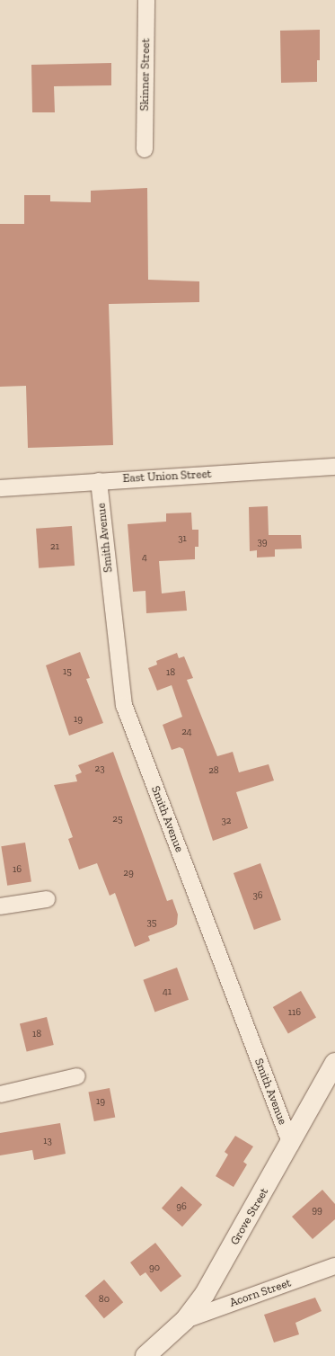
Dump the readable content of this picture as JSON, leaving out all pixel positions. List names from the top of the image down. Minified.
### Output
{"streets":{"main road":["Grove Street"],"street":["Skinner Street","East Union Street","Smith Avenue","Acorn Street"]},"crossings":[["East Union Street","Smith Avenue"],["Smith Avenue","Grove Street"],["Grove Street","Acorn Street"]],"house_numbers":["31","39","21","4","15","18","19","24","23","28","25","32","16","29","36","35","41","116","18","19","13","96","99","90","80"]}
